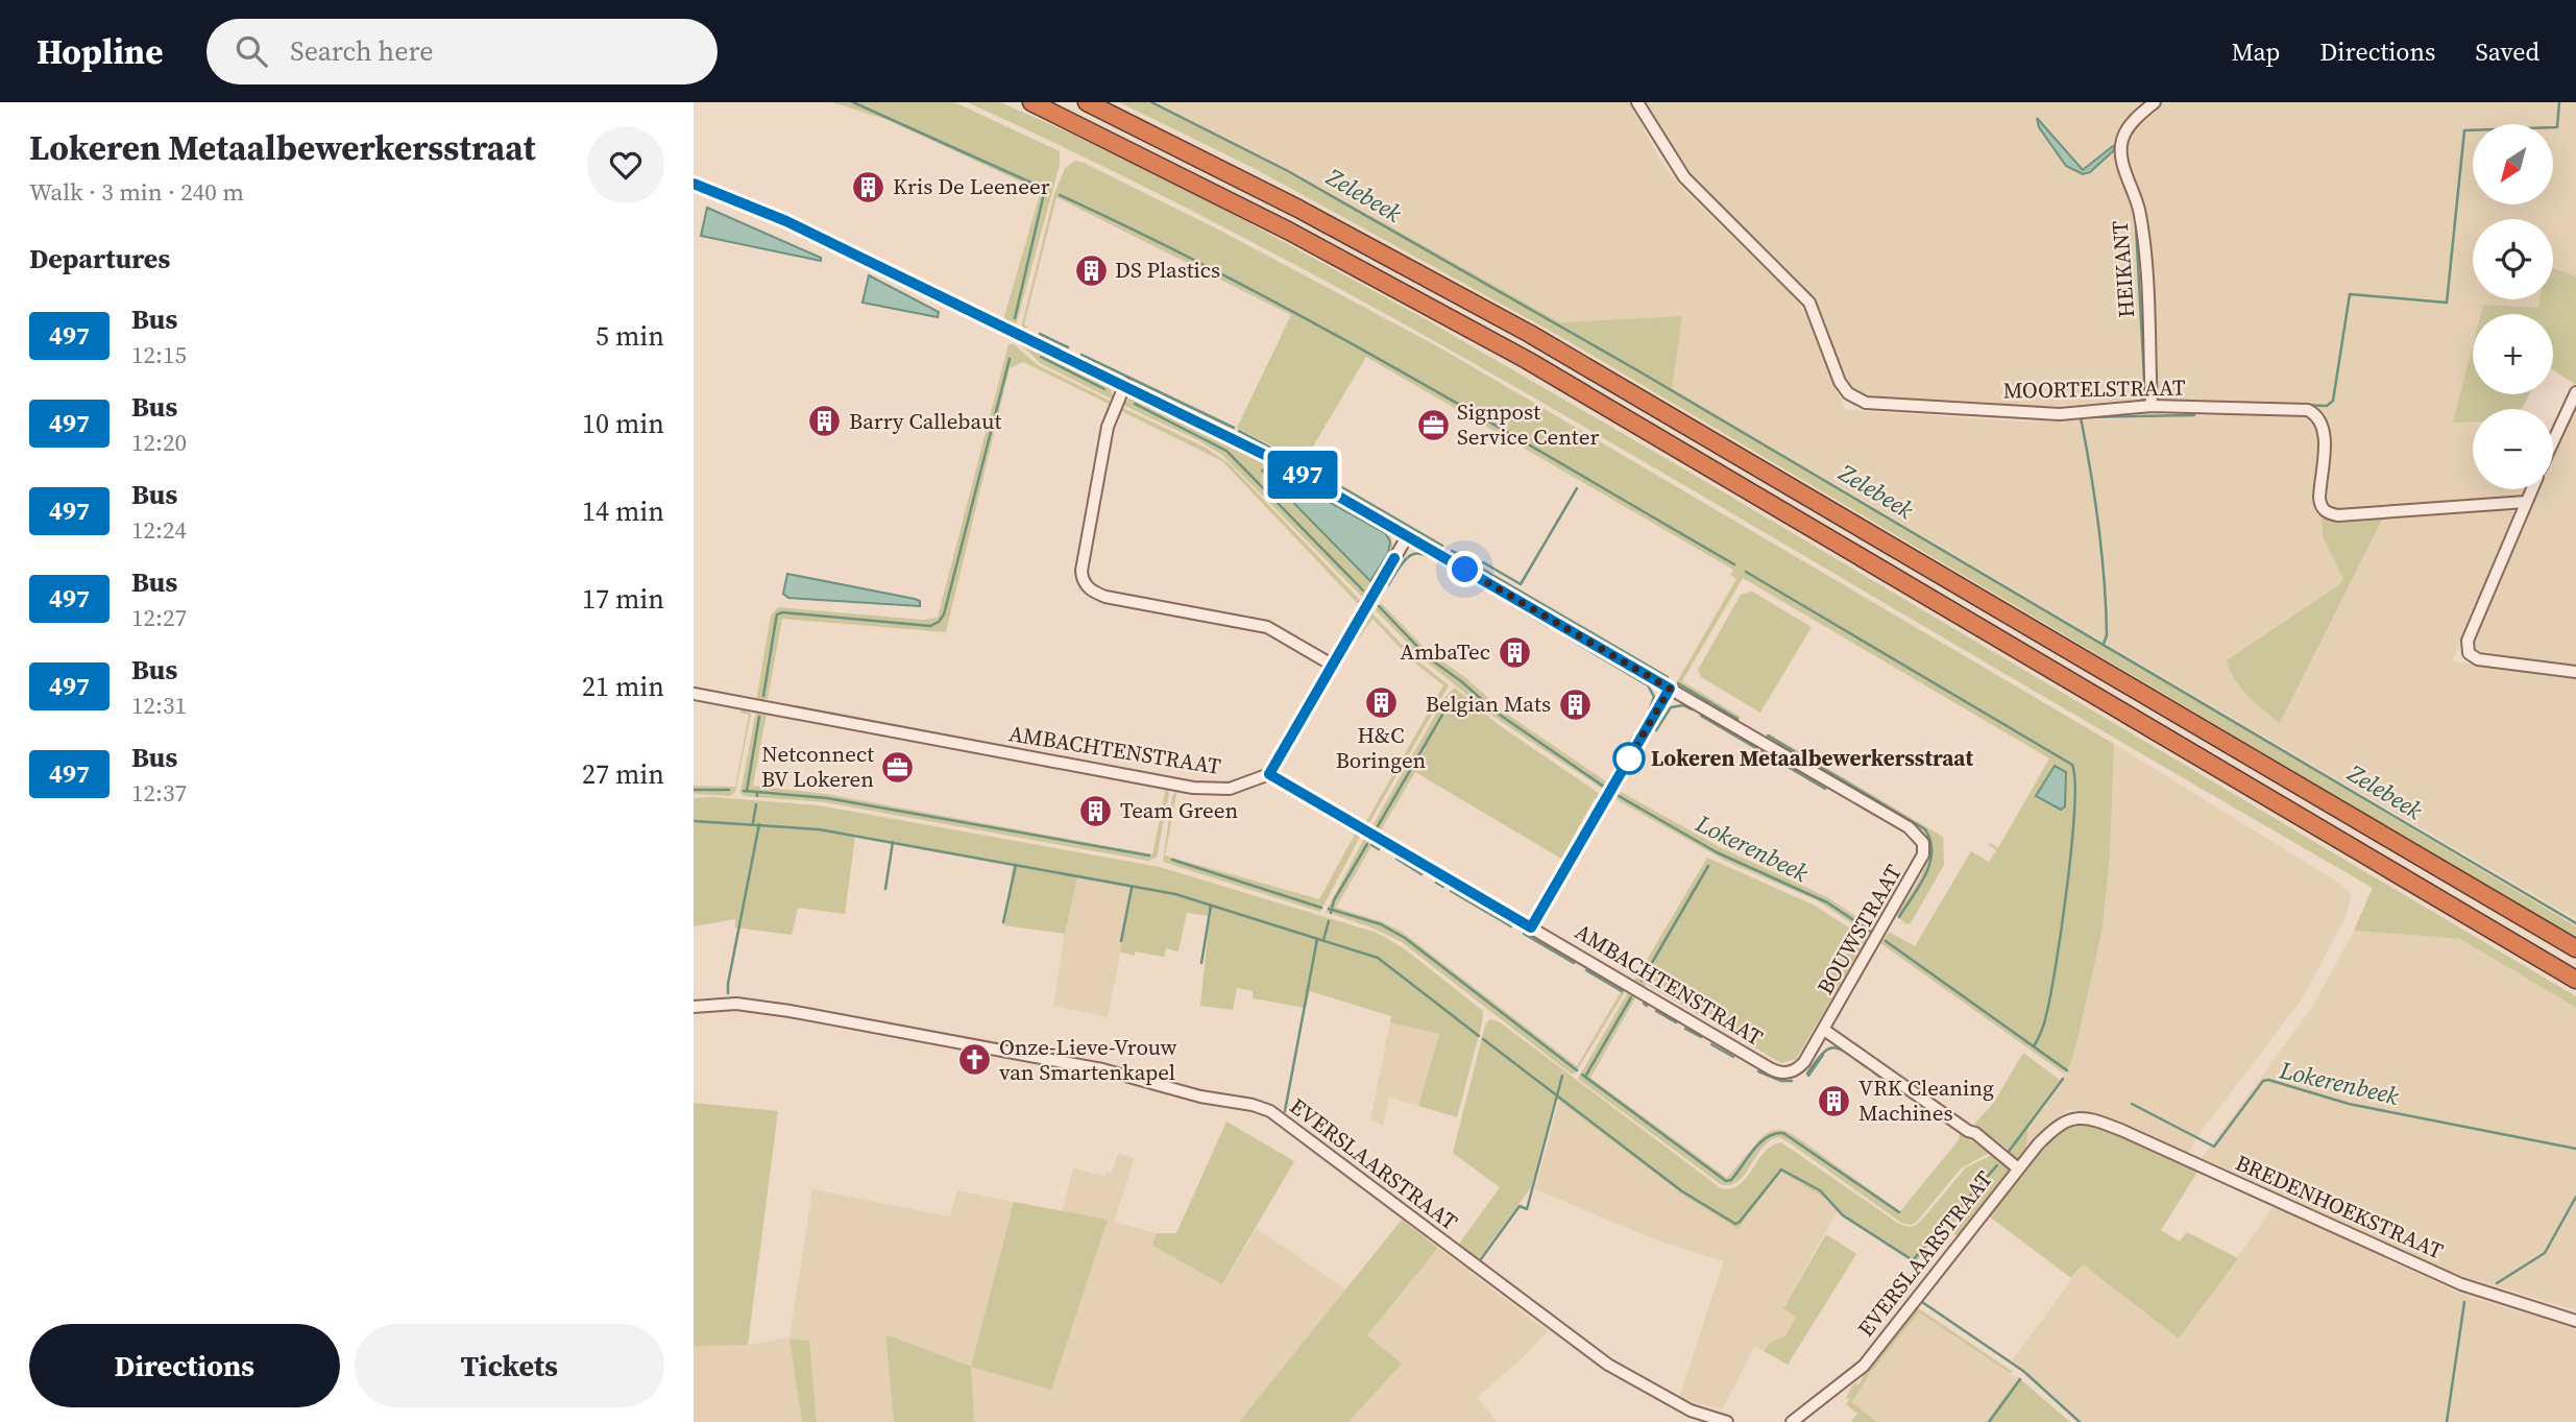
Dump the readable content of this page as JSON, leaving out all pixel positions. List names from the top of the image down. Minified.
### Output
{"streets":{"street":["HEIKANT","MOORTELSTRAAT","AMBACHTENSTRAAT","BOUWSTRAAT","EVERSLAARSTRAAT","BREDENHOEKSTRAAT"]},"crossings":[["HEIKANT","MOORTELSTRAAT"],["AMBACHTENSTRAAT","BOUWSTRAAT"],["EVERSLAARSTRAAT","BREDENHOEKSTRAAT"]],"water":["Zelebeek","Lokerenbeek"],"places":{"building":["Kris De Leeneer","DS Plastics","Barry Callebaut","AmbaTec","H&C Boringen","Belgian Mats","Team Green","VRK Cleaning Machines"],"office":["Signpost Service Center","Netconnect BV Lokeren"],"other":["Lokeren Metaalbewerkersstraat"],"church":["Onze-Lieve-Vrouw van Smartenkapel"]},"lines":["bus line 497"],"north":"bottom left","page":{"header":"Hopline","search":"Search here","nav":["Map","Directions","Saved"],"heading":[["Lokeren Metaalbewerkersstraat","Walk · 3 min · 240 m"],"Departures"],"on_map":"497","map_buttons":["+","−"],"list":[{"mark":"497","name":"Bus","note":"12:15","value":"5 min"},{"mark":"497","name":"Bus","note":"12:20","value":"10 min"},{"mark":"497","name":"Bus","note":"12:24","value":"14 min"},{"mark":"497","name":"Bus","note":"12:27","value":"17 min"},{"mark":"497","name":"Bus","note":"12:31","value":"21 min"},{"mark":"497","name":"Bus","note":"12:37","value":"27 min"}],"buttons":["Directions","Tickets"]}}
